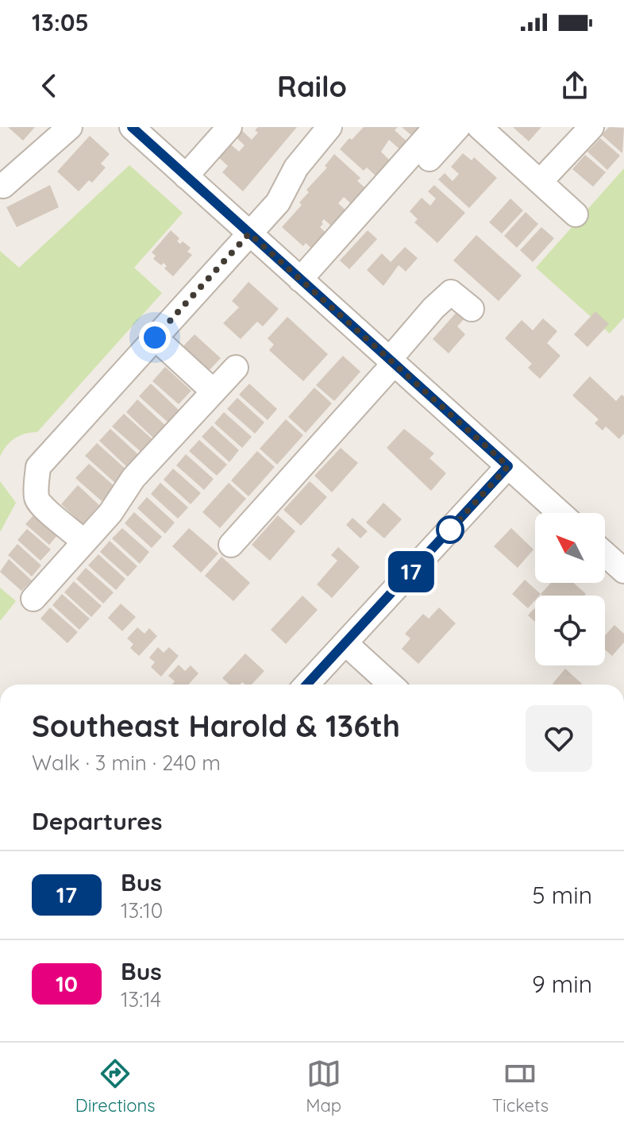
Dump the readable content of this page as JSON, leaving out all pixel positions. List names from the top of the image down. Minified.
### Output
{"lines":["bus line 17"],"north":"top left","page":{"status":"13:05","header":"Railo","on_map":"17","heading":[["Southeast Harold & 136th","Walk · 3 min · 240 m"],"Departures"],"list":[{"mark":"17","name":"Bus","note":"13:10","value":"5 min"},{"mark":"10","name":"Bus","note":"13:14","value":"9 min"}],"tabs":["Directions","Map","Tickets"]}}
